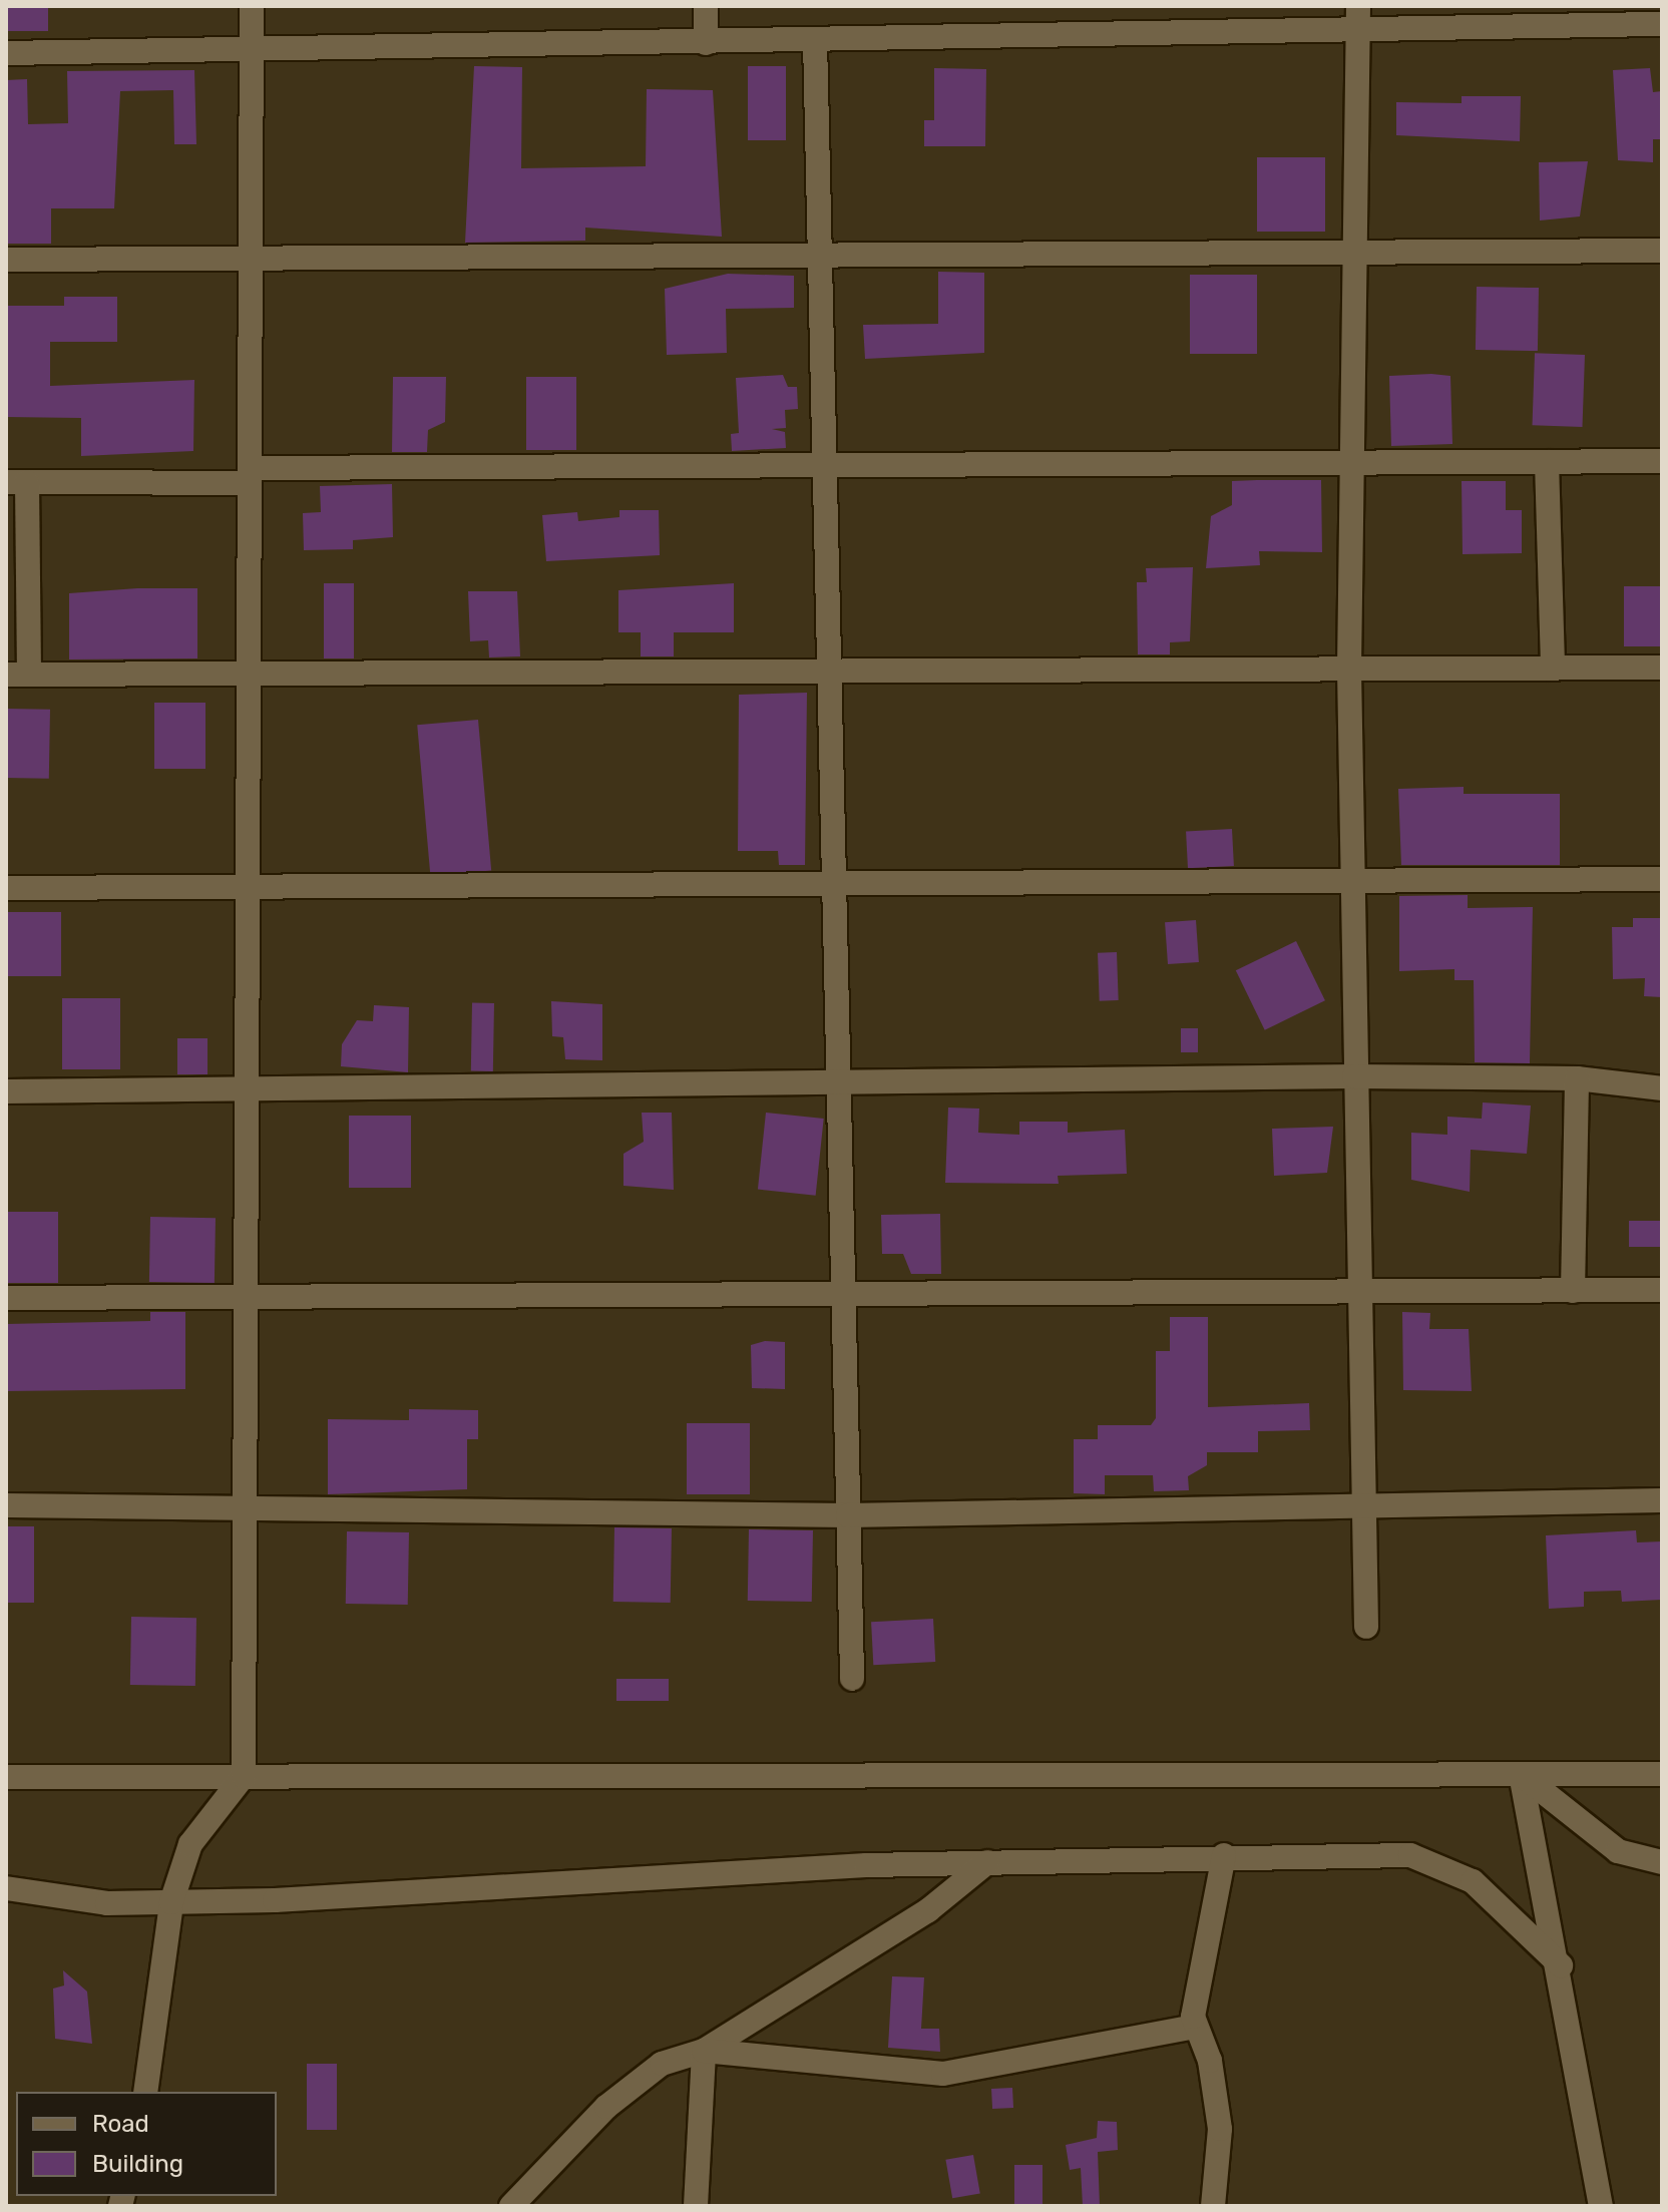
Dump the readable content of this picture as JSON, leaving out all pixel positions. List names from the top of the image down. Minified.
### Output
{"legend":["Road","Building"]}
